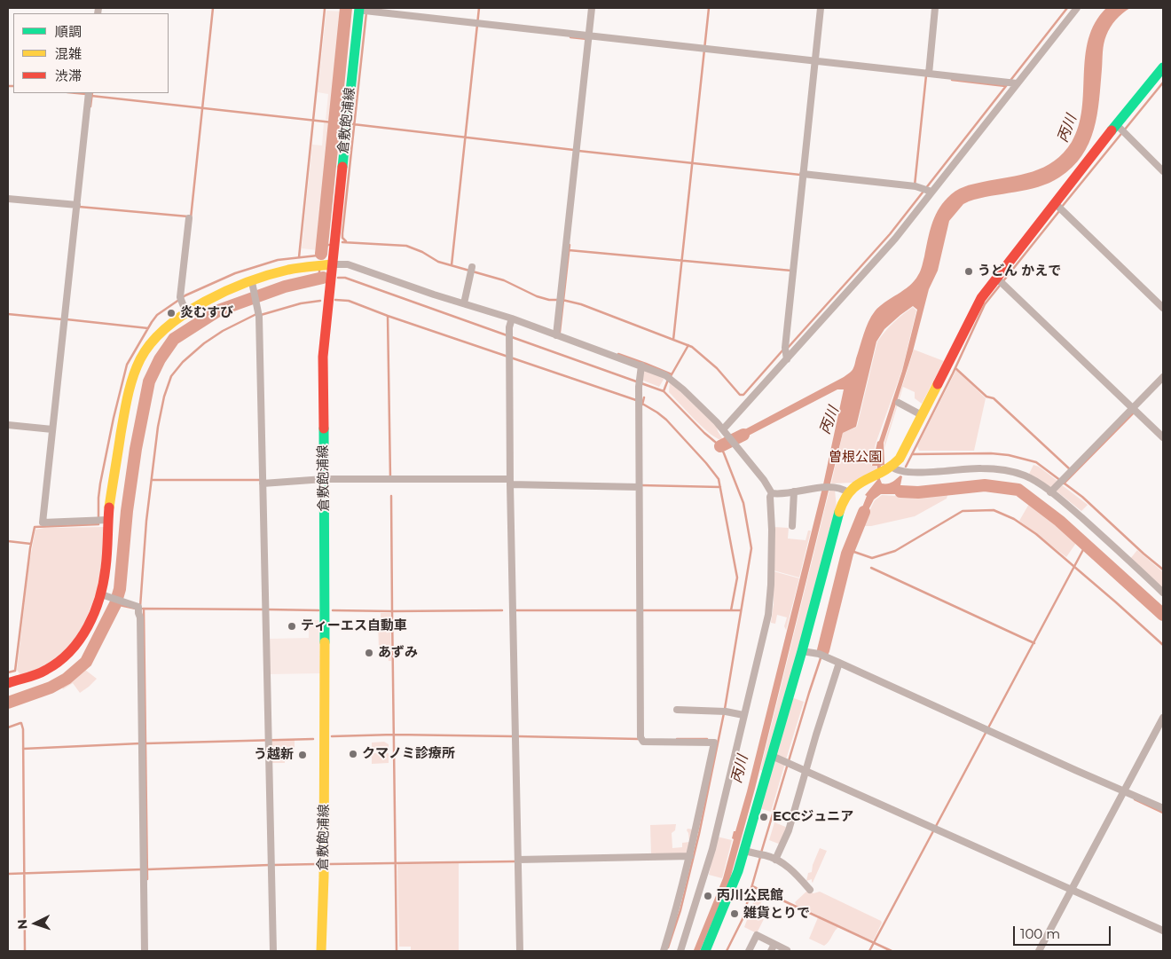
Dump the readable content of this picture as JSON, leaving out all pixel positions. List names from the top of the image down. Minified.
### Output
{"streets":{"street":["倉敷飽浦線"]},"water":["丙川"],"parks":["曽根公園"],"places":["うどん かえで","炎むすび","ティーエス自動車","あずみ","クマノミ診療所","う越新","ECCジュニア","丙川公民館","雑貨とりで"],"legend":["順調","混雑","渋滞"],"scale_bar":"100 m","north":"left"}
